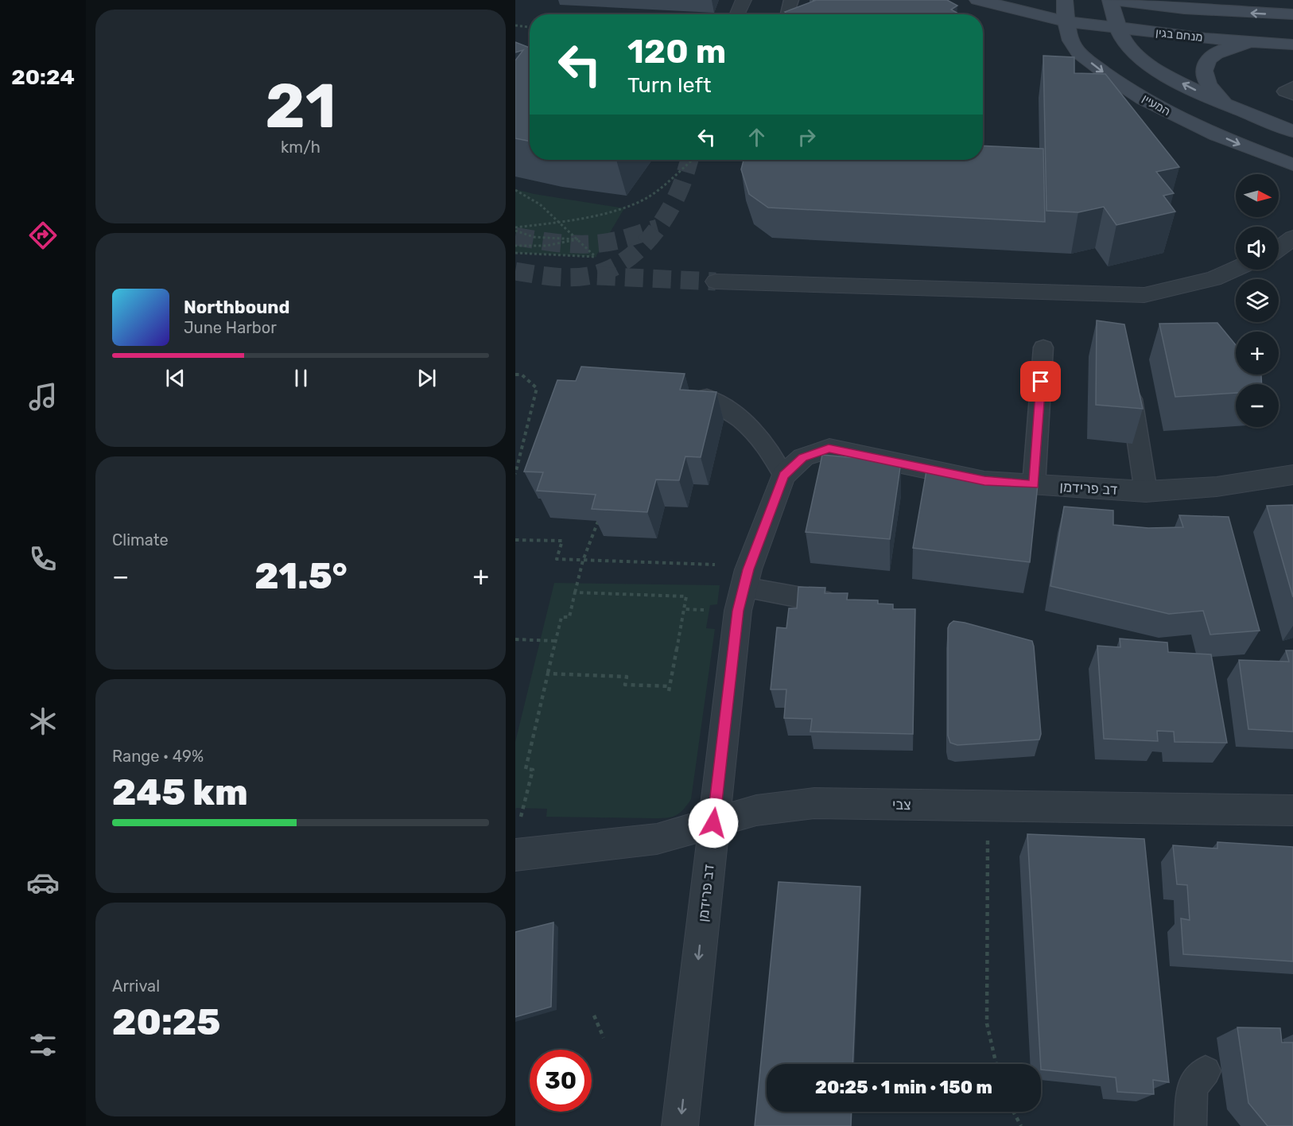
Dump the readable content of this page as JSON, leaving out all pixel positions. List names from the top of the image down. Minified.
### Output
{"streets":{"street":["מנחם בגין","המעיין","דב פרידמן","צבי"]},"crossings":[["מנחם בגין","המעיין"],["דב פרידמן","צבי"]],"north":"right","page":{"tabs":"20:24","tile":[["21","km/h"],"Climate",["Range · 49%","245 km"],["Arrival","20:25"]],"turn":["120 m","Turn left"],"map_buttons":["+","−"],"song":["Northbound","June Harbor"],"heat":["−","21.5°","+"],"limit":"30","trip":"20:25 · 1 min · 150 m"}}
